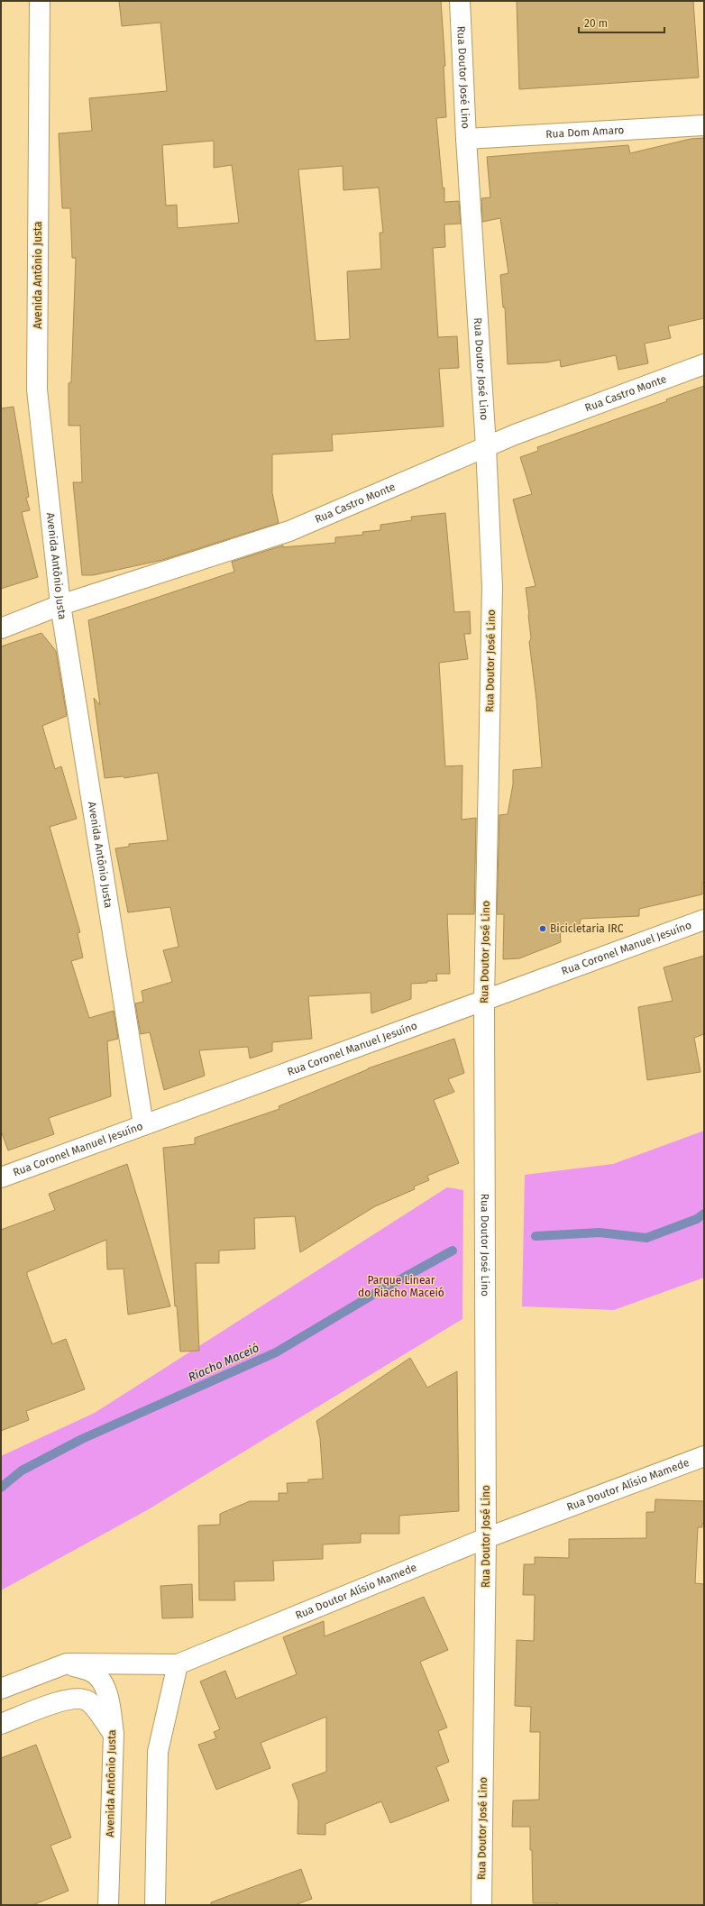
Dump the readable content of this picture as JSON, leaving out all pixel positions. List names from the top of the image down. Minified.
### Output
{"streets":{"street":["Rua Doutor José Lino","Rua Dom Amaro","Avenida Antônio Justa","Rua Castro Monte","Rua Coronel Manuel Jesuíno","Rua Doutor Alísio Mamede"]},"crossings":[["Rua Doutor José Lino","Rua Dom Amaro"],["Rua Doutor José Lino","Rua Castro Monte"],["Rua Doutor José Lino","Rua Coronel Manuel Jesuíno"],["Rua Doutor José Lino","Rua Doutor Alísio Mamede"],["Avenida Antônio Justa","Rua Castro Monte"],["Avenida Antônio Justa","Rua Coronel Manuel Jesuíno"],["Avenida Antônio Justa","Rua Doutor Alísio Mamede"]],"water":["Riacho Maceió"],"parks":["Parque Linear do Riacho Maceió"],"places":["Bicicletaria IRC"],"scale_bar":"20 m"}
